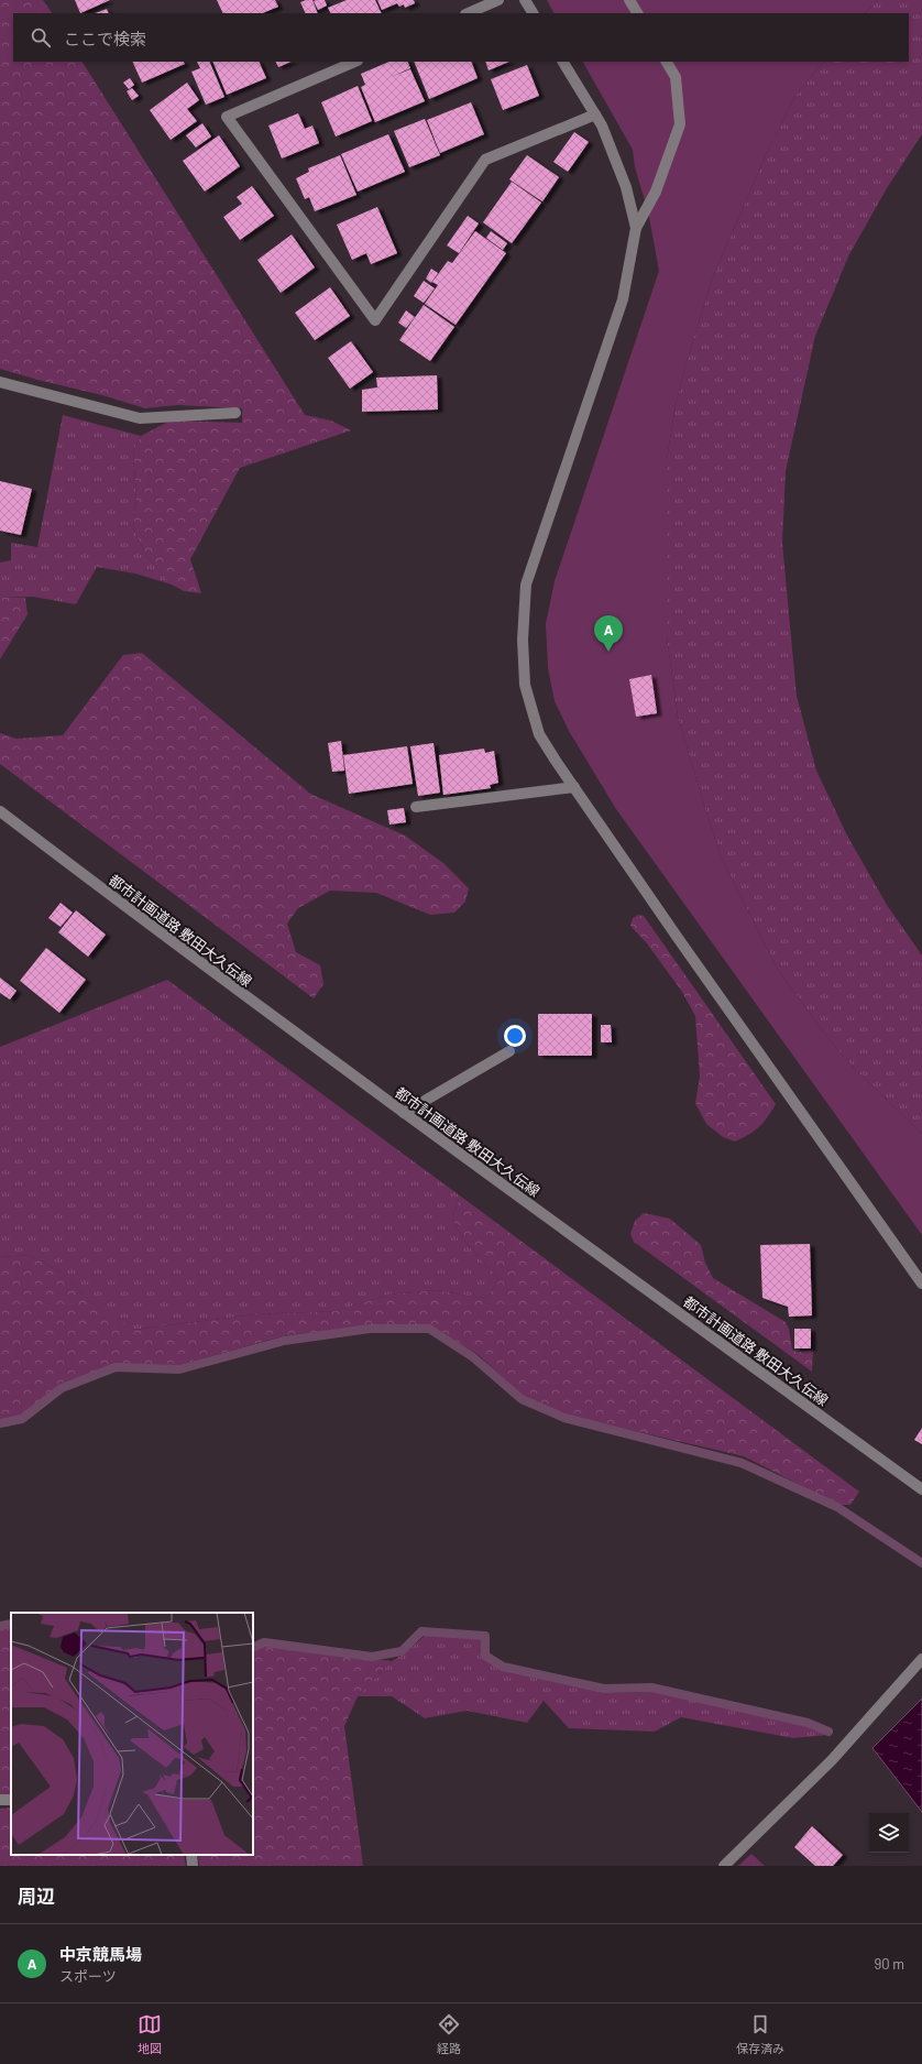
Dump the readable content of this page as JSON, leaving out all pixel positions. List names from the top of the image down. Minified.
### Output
{"streets":{"street":["都市計画道路 敷田大久伝線"]},"page":{"search":"ここで検索","pins":"A","heading":"周辺","list":[{"mark":"A","name":"中京競馬場","note":"スポーツ","value":"90 m"}],"nav":["地図","経路","保存済み"]}}
